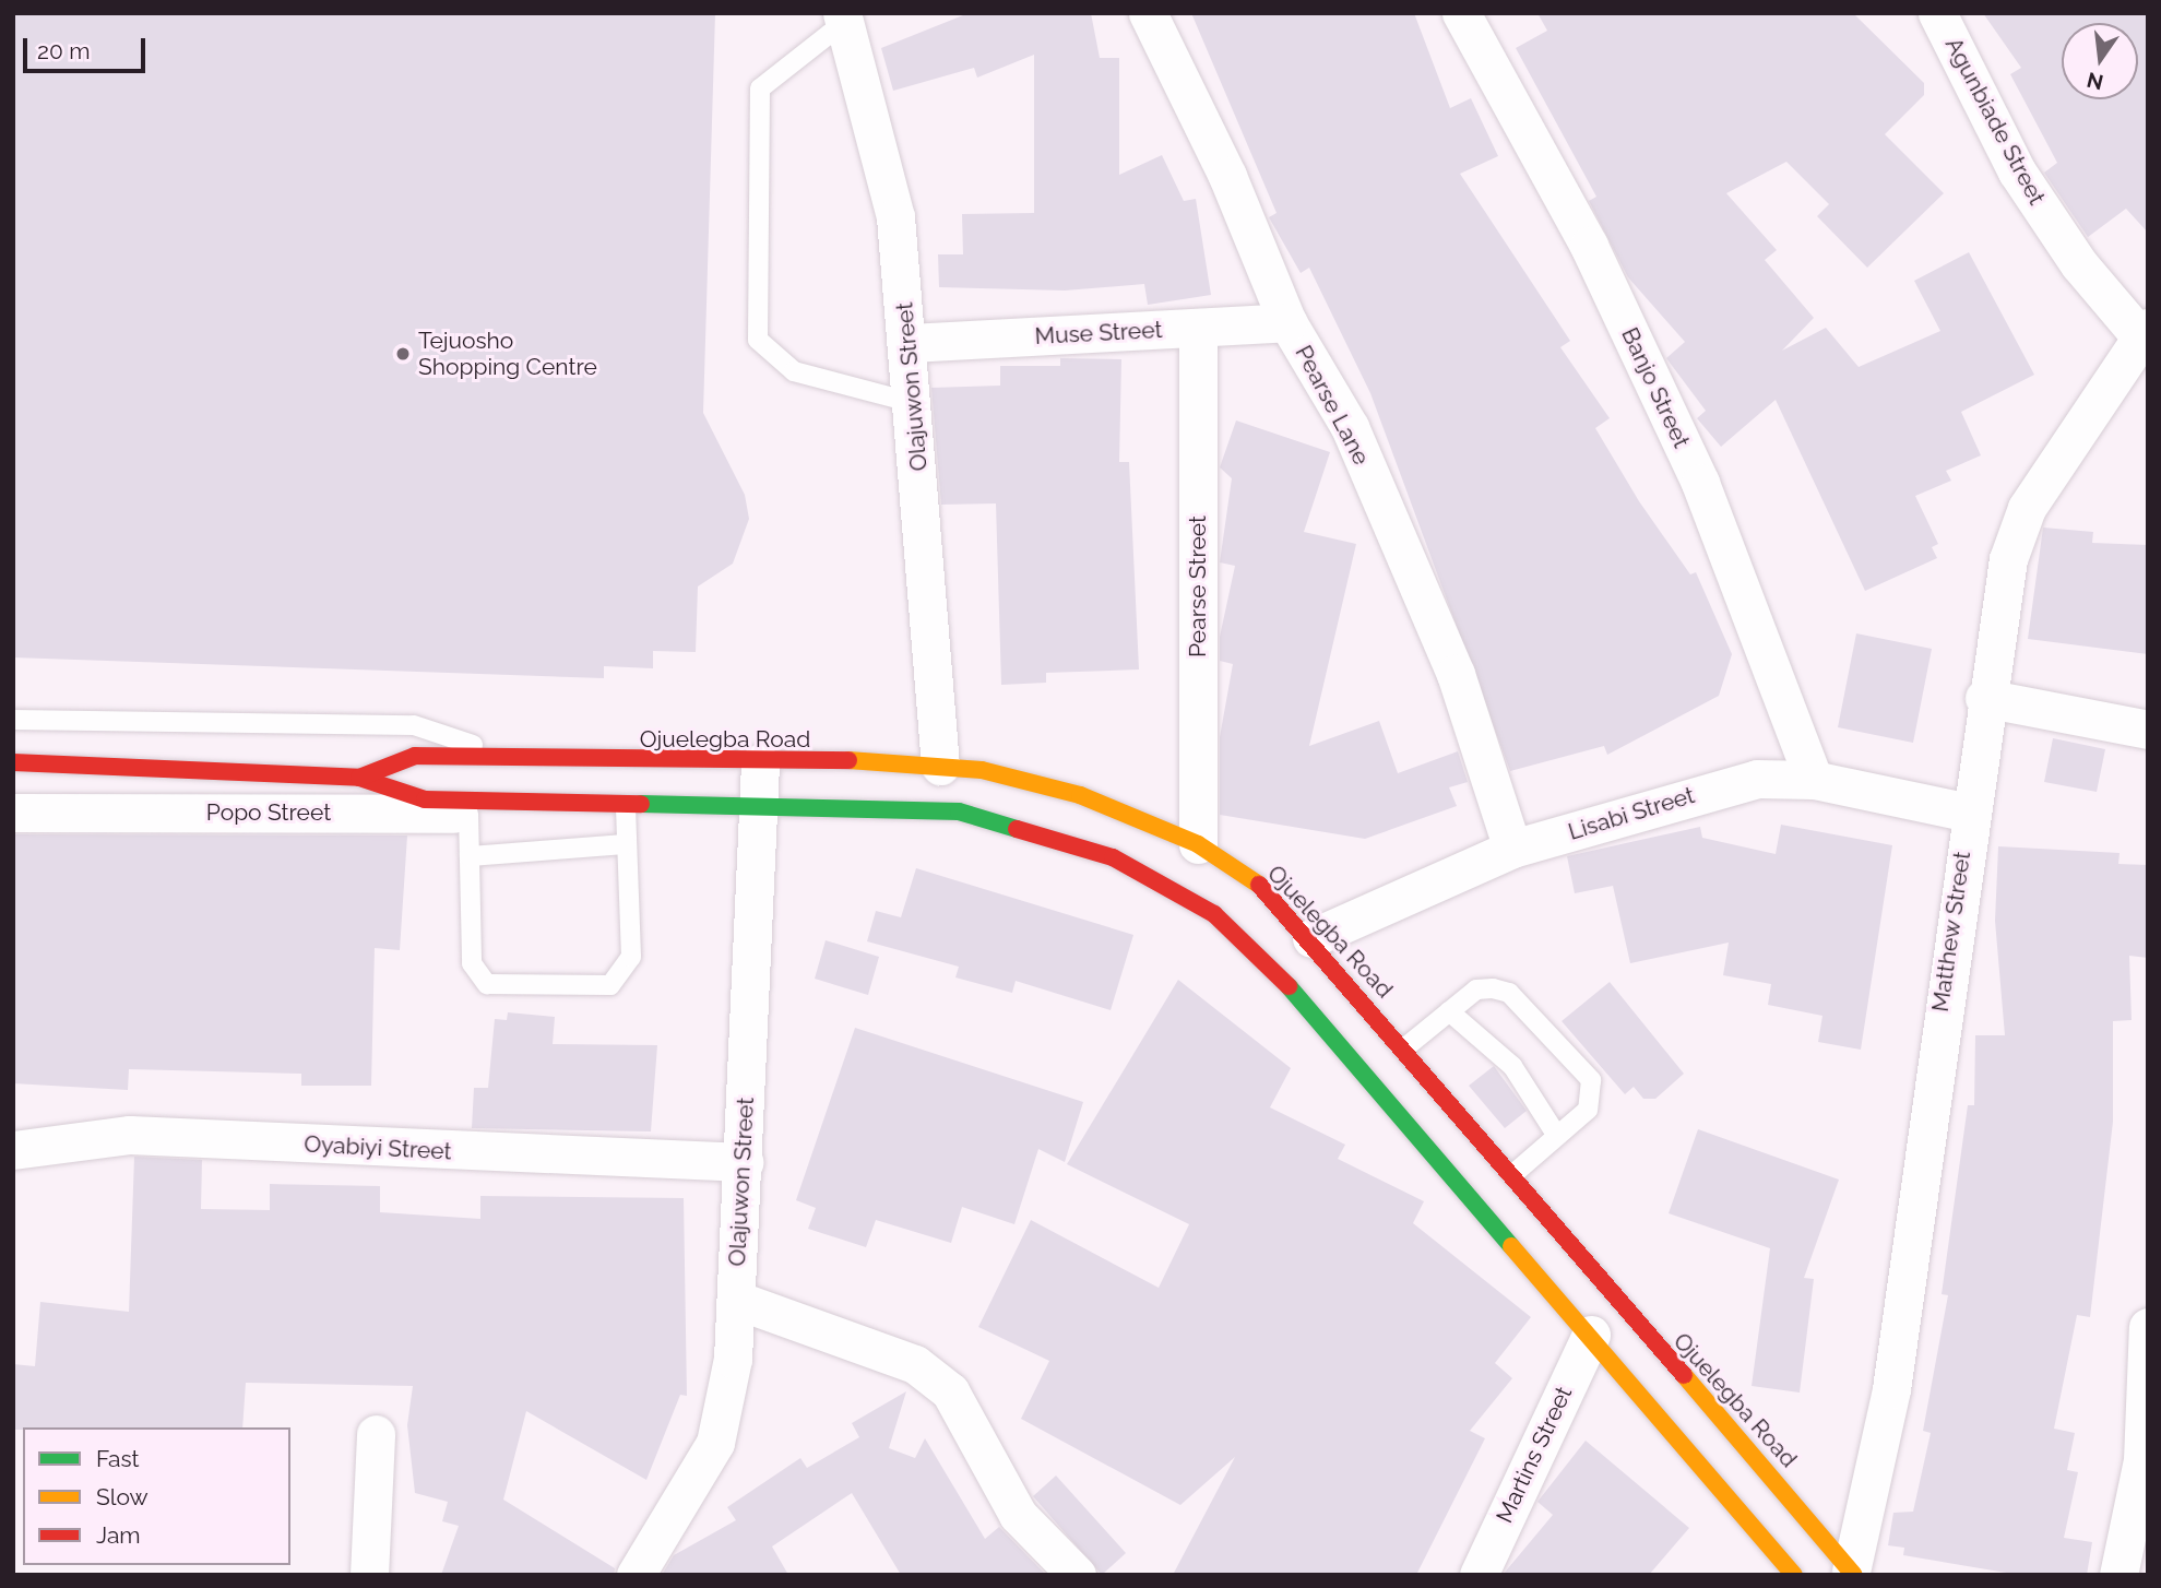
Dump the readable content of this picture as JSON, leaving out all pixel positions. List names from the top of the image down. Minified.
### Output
{"streets":{"main road":["Ojuelegba Road"],"street":["Agunbiade Street","Muse Street","Olajuwon Street","Banjo Street","Pearse Lane","Pearse Street","Popo Street","Lisabi Street","Matthew Street","Oyabiyi Street","Martins Street"]},"crossings":[["Agunbiade Street","Matthew Street"],["Muse Street","Olajuwon Street"],["Muse Street","Pearse Lane"],["Muse Street","Pearse Street"],["Olajuwon Street","Ojuelegba Road"],["Olajuwon Street","Oyabiyi Street"],["Banjo Street","Lisabi Street"],["Pearse Lane","Lisabi Street"],["Pearse Street","Ojuelegba Road"],["Ojuelegba Road","Popo Street"],["Ojuelegba Road","Lisabi Street"],["Ojuelegba Road","Matthew Street"],["Ojuelegba Road","Martins Street"],["Lisabi Street","Matthew Street"]],"places":["Tejuosho Shopping Centre"],"legend":["Fast","Slow","Jam"],"scale_bar":"20 m","north":"bottom"}
